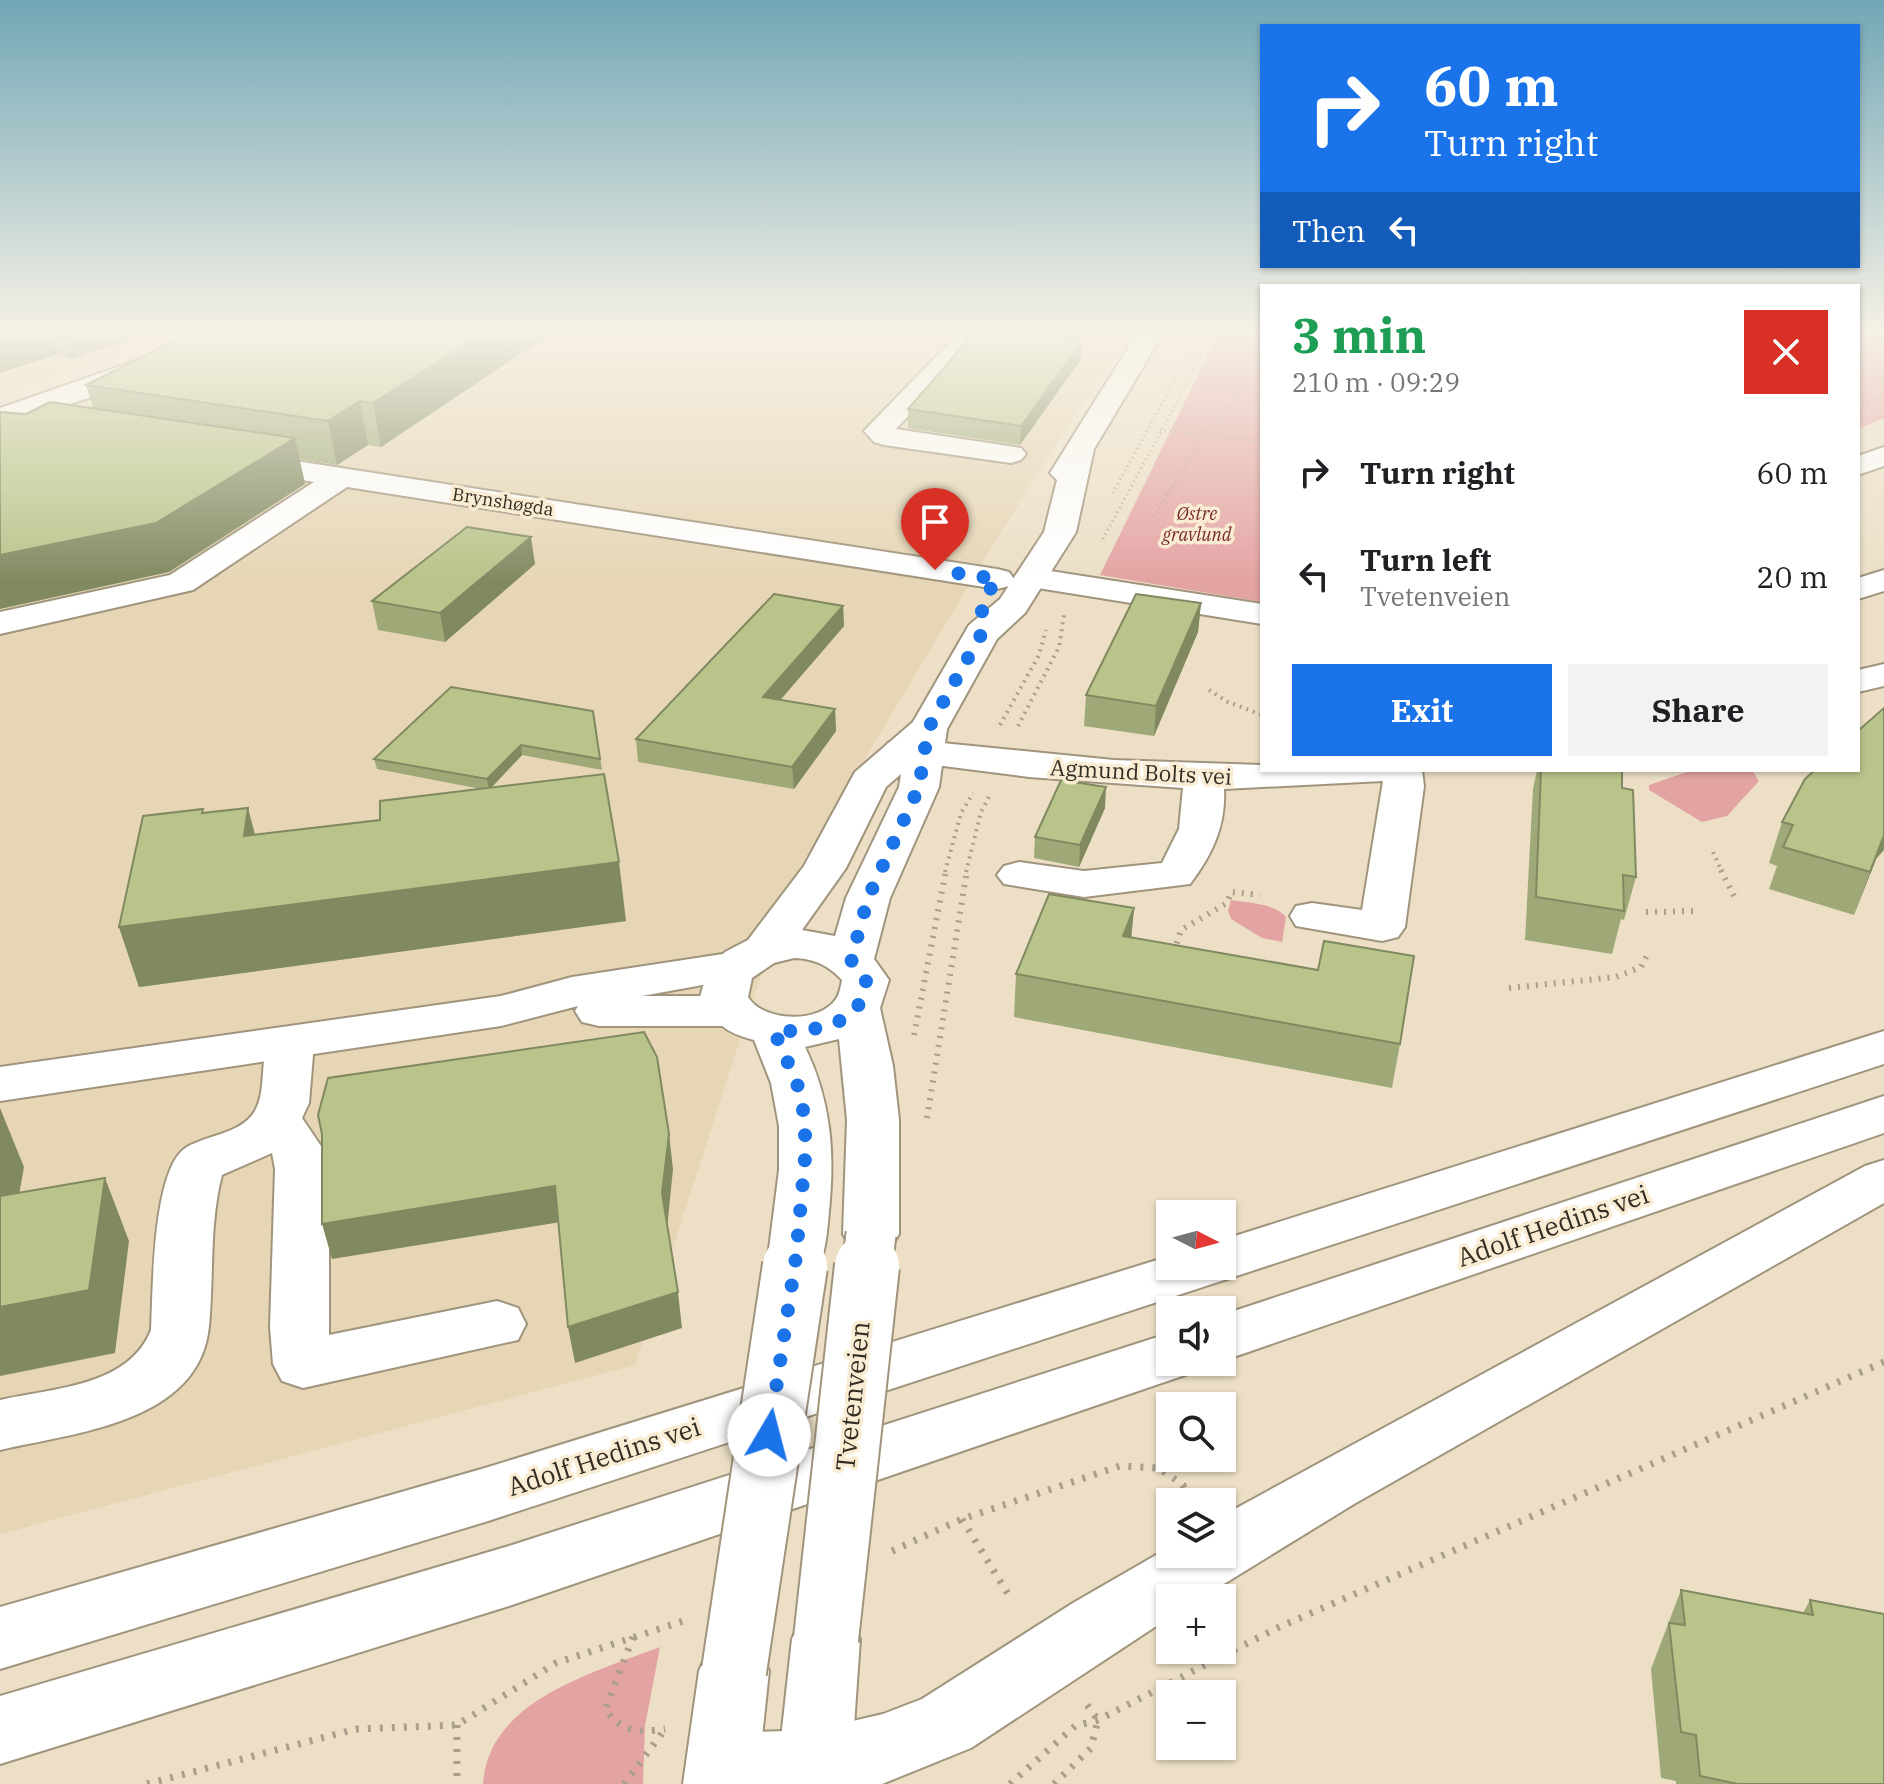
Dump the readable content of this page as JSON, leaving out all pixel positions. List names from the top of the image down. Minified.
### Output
{"streets":{"main road":["Brynshøgda","Agmund Bolts vei","Adolf Hedins vei","Tvetenveien"]},"crossings":[["Brynshøgda","Tvetenveien"],["Agmund Bolts vei","Tvetenveien"]],"parks":["Østre gravlund"],"north":"right","page":{"turn":["60 m","Turn right"],"then":"Then","heading":["3 min","210 m · 09:29"],"list":[{"name":"Turn right","value":"60 m"},{"name":"Turn left","note":"Tvetenveien","value":"20 m"}],"buttons":["Exit","Share"],"map_buttons":["+","−"]}}
